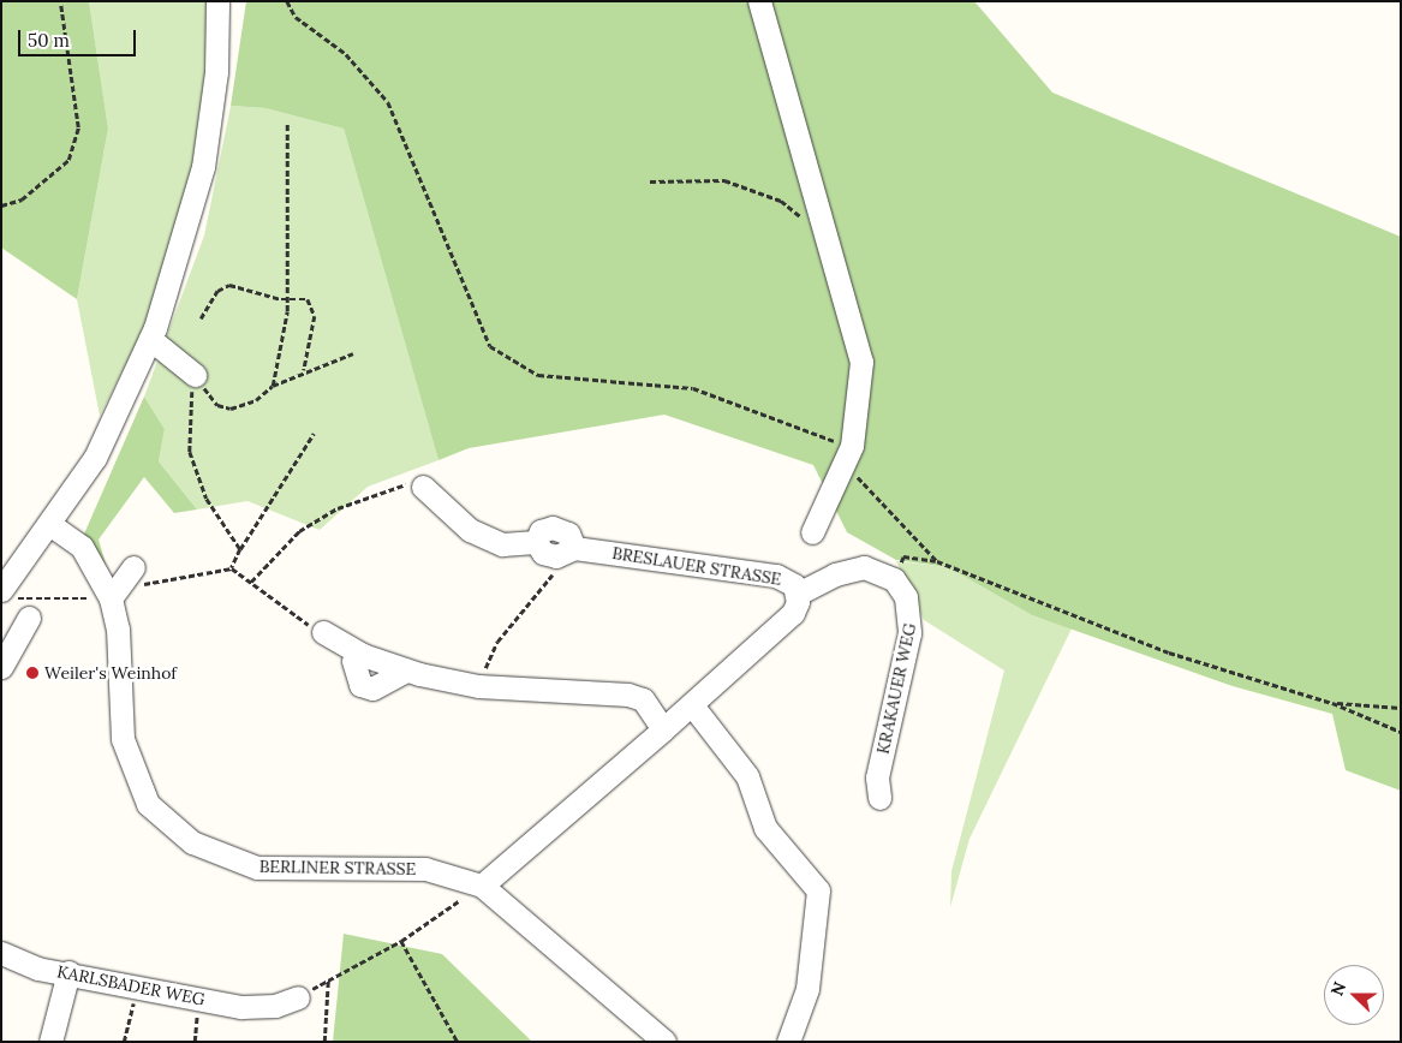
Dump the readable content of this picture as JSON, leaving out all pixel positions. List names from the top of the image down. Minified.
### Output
{"streets":{"street":["BRESLAUER STRASSE","KRAKAUER WEG","BERLINER STRASSE","KARLSBADER WEG"]},"places":["Weiler's Weinhof"],"scale_bar":"50 m","north":"left"}
